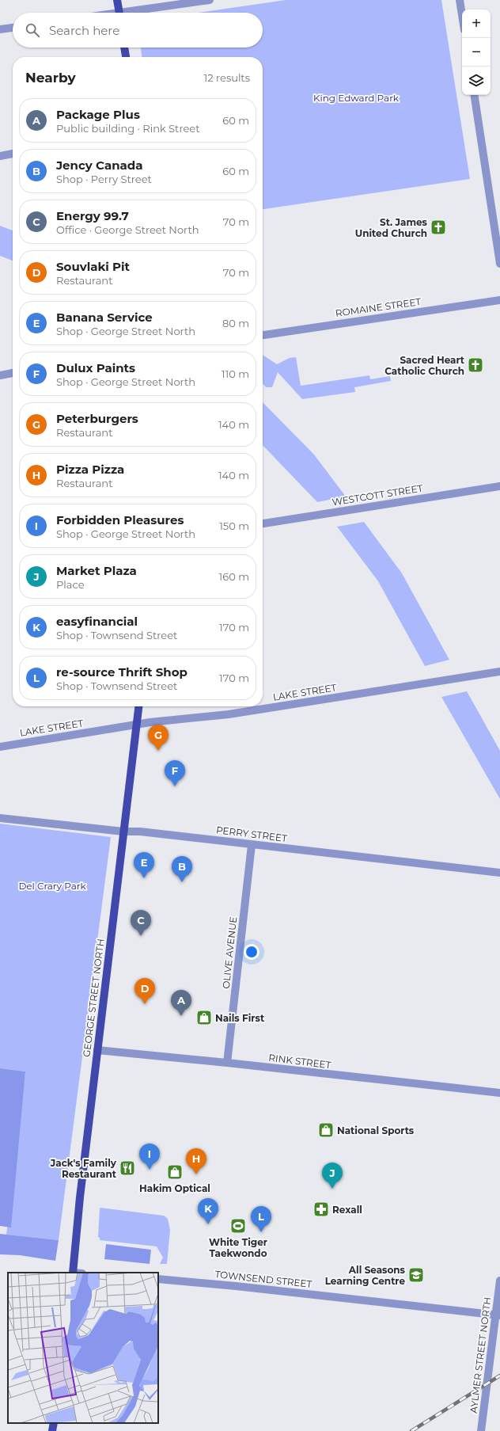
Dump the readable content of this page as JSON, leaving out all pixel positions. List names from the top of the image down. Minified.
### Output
{"streets":{"main road":["GEORGE STREET NORTH"],"street":["ROMAINE STREET","WESTCOTT STREET","LAKE STREET","PERRY STREET","OLIVE AVENUE","RINK STREET","TOWNSEND STREET","AYLMER STREET NORTH"]},"crossings":[["LAKE STREET","GEORGE STREET NORTH"],["PERRY STREET","OLIVE AVENUE"],["PERRY STREET","GEORGE STREET NORTH"],["OLIVE AVENUE","RINK STREET"],["GEORGE STREET NORTH","RINK STREET"],["TOWNSEND STREET","AYLMER STREET NORTH"]],"parks":["King Edward Park","Del Crary Park"],"places":{"church":["St. James United Church","Sacred Heart Catholic Church"],"shop":["Nails First","National Sports","Hakim Optical"],"restaurant":["Jack's Family Restaurant"],"pharmacy":["Rexall"],"sports":["White Tiger Taekwondo"],"school or university":["All Seasons Learning Centre"]},"page":{"map_buttons":["+","−"],"search":"Search here","heading":["Nearby","12 results"],"list":[{"mark":"A","name":"Package Plus","note":"Public building · Rink Street","value":"60 m"},{"mark":"B","name":"Jency Canada","note":"Shop · Perry Street","value":"60 m"},{"mark":"C","name":"Energy 99.7","note":"Office · George Street North","value":"70 m"},{"mark":"D","name":"Souvlaki Pit","note":"Restaurant","value":"70 m"},{"mark":"E","name":"Banana Service","note":"Shop · George Street North","value":"80 m"},{"mark":"F","name":"Dulux Paints","note":"Shop · George Street North","value":"110 m"},{"mark":"G","name":"Peterburgers","note":"Restaurant","value":"140 m"},{"mark":"H","name":"Pizza Pizza","note":"Restaurant","value":"140 m"},{"mark":"I","name":"Forbidden Pleasures","note":"Shop · George Street North","value":"150 m"},{"mark":"J","name":"Market Plaza","note":"Place","value":"160 m"},{"mark":"K","name":"easyfinancial","note":"Shop · Townsend Street","value":"170 m"},{"mark":"L","name":"re-source Thrift Shop","note":"Shop · Townsend Street","value":"170 m"}],"pins":["G","F","E","B","C","D","A","I","H","J","K","L"]}}
